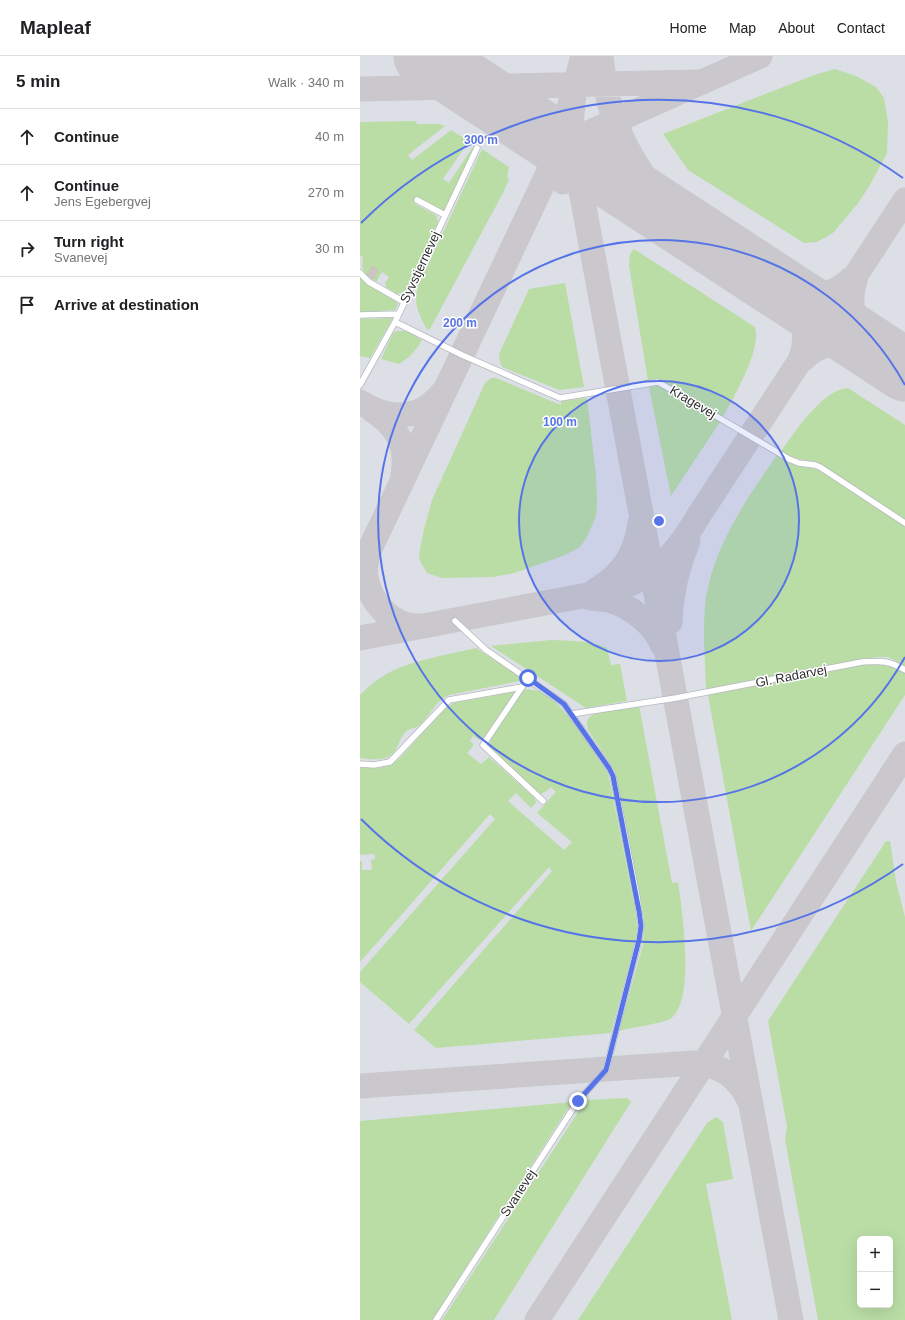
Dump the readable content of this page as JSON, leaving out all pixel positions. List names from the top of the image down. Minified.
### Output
{"streets":{"lane":["Syvstjernevej","Kragevej","Gl. Radarvej","Svanevej"]},"crossings":[["Syvstjernevej","Kragevej"],["Gl. Radarvej","Svanevej"]],"page":{"header":"Mapleaf","nav":["Home","Map","About","Contact"],"heading":["5 min","Walk · 340 m"],"list":[["Continue","40 m"],["Continue","Jens Egebergvej","270 m"],["Turn right","Svanevej","30 m"],"Arrive at destination"],"map_buttons":["+","−"]},"rings":["300 m","200 m","100 m"]}
